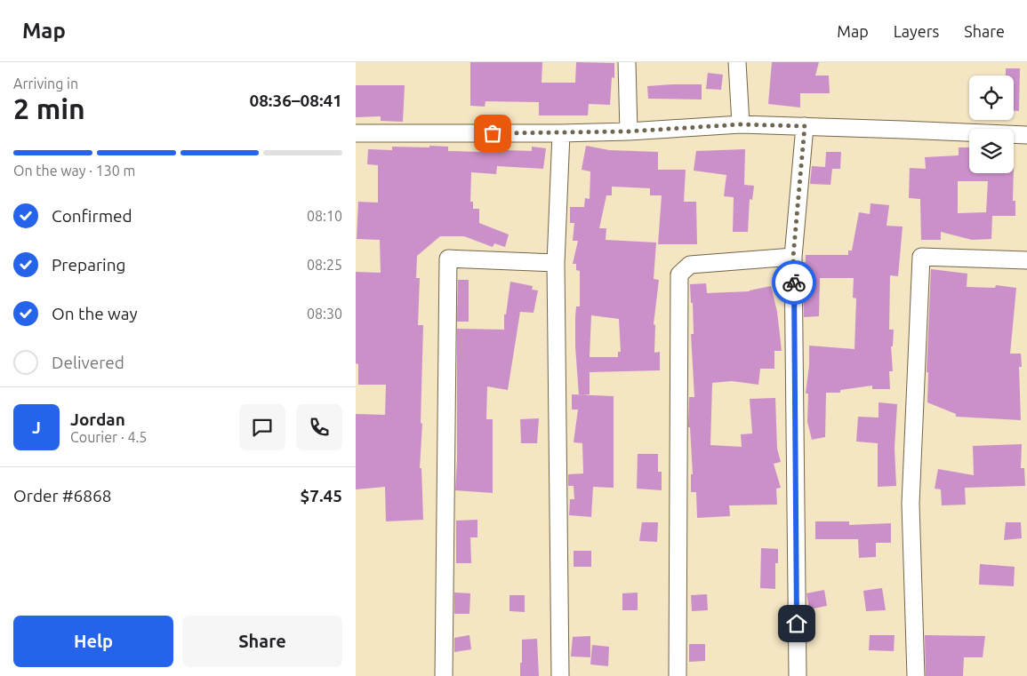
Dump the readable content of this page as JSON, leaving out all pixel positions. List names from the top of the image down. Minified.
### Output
{"page":{"header":"Map","nav":["Map","Layers","Share"],"heading":["2 min","Arriving in","08:36–08:41"],"panel":["Jordan","Courier · 4.5","Order #6868","$7.45"],"bar":"On the way · 130 m","list":[["Confirmed","08:10"],["Preparing","08:25"],["On the way","08:30"],"Delivered"],"round":"J","buttons":["Help","Share"]}}
